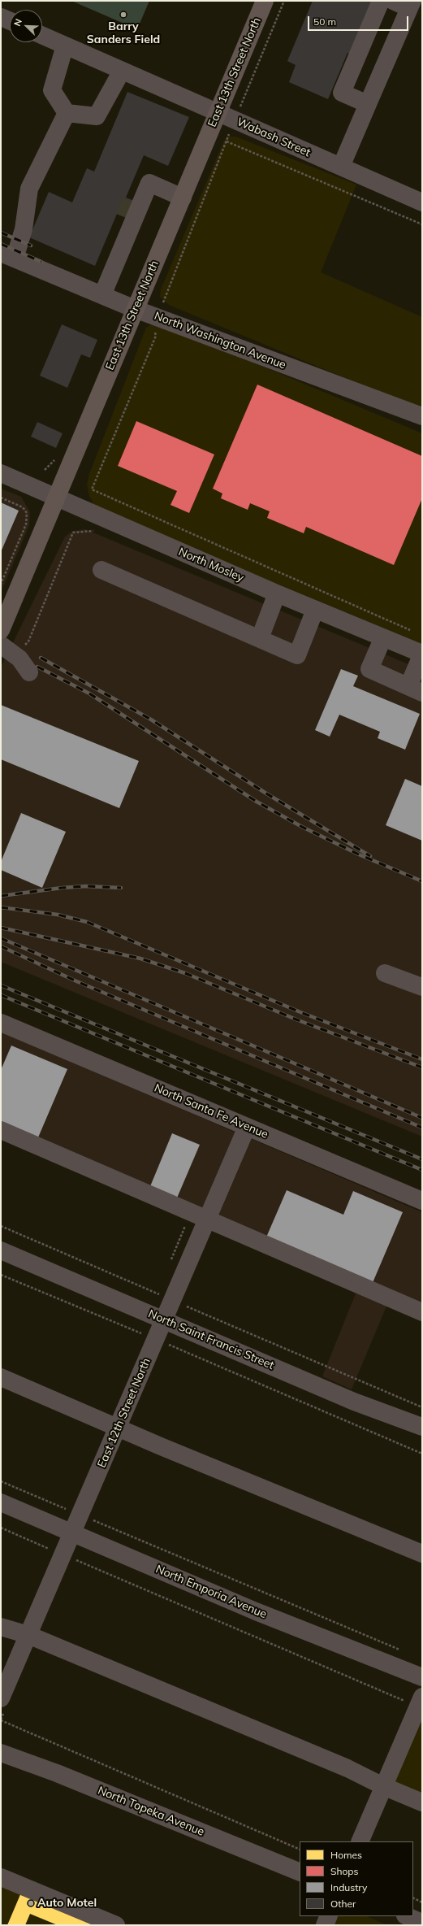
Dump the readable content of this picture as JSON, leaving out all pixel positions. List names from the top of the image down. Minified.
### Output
{"streets":{"main road":["East 13th Street North"],"street":["Wabash Street","North Washington Avenue","North Mosley","North Santa Fe Avenue","North Saint Francis Street","East 12th Street North","North Emporia Avenue","North Topeka Avenue"]},"crossings":[["East 13th Street North","Wabash Street"],["East 13th Street North","North Washington Avenue"],["East 13th Street North","North Mosley"],["North Santa Fe Avenue","East 12th Street North"],["North Saint Francis Street","East 12th Street North"],["East 12th Street North","North Emporia Avenue"]],"places":["Barry Sanders Field","Auto Motel"],"legend":["Homes","Shops","Industry","Other"],"scale_bar":"50 m","north":"top left"}
